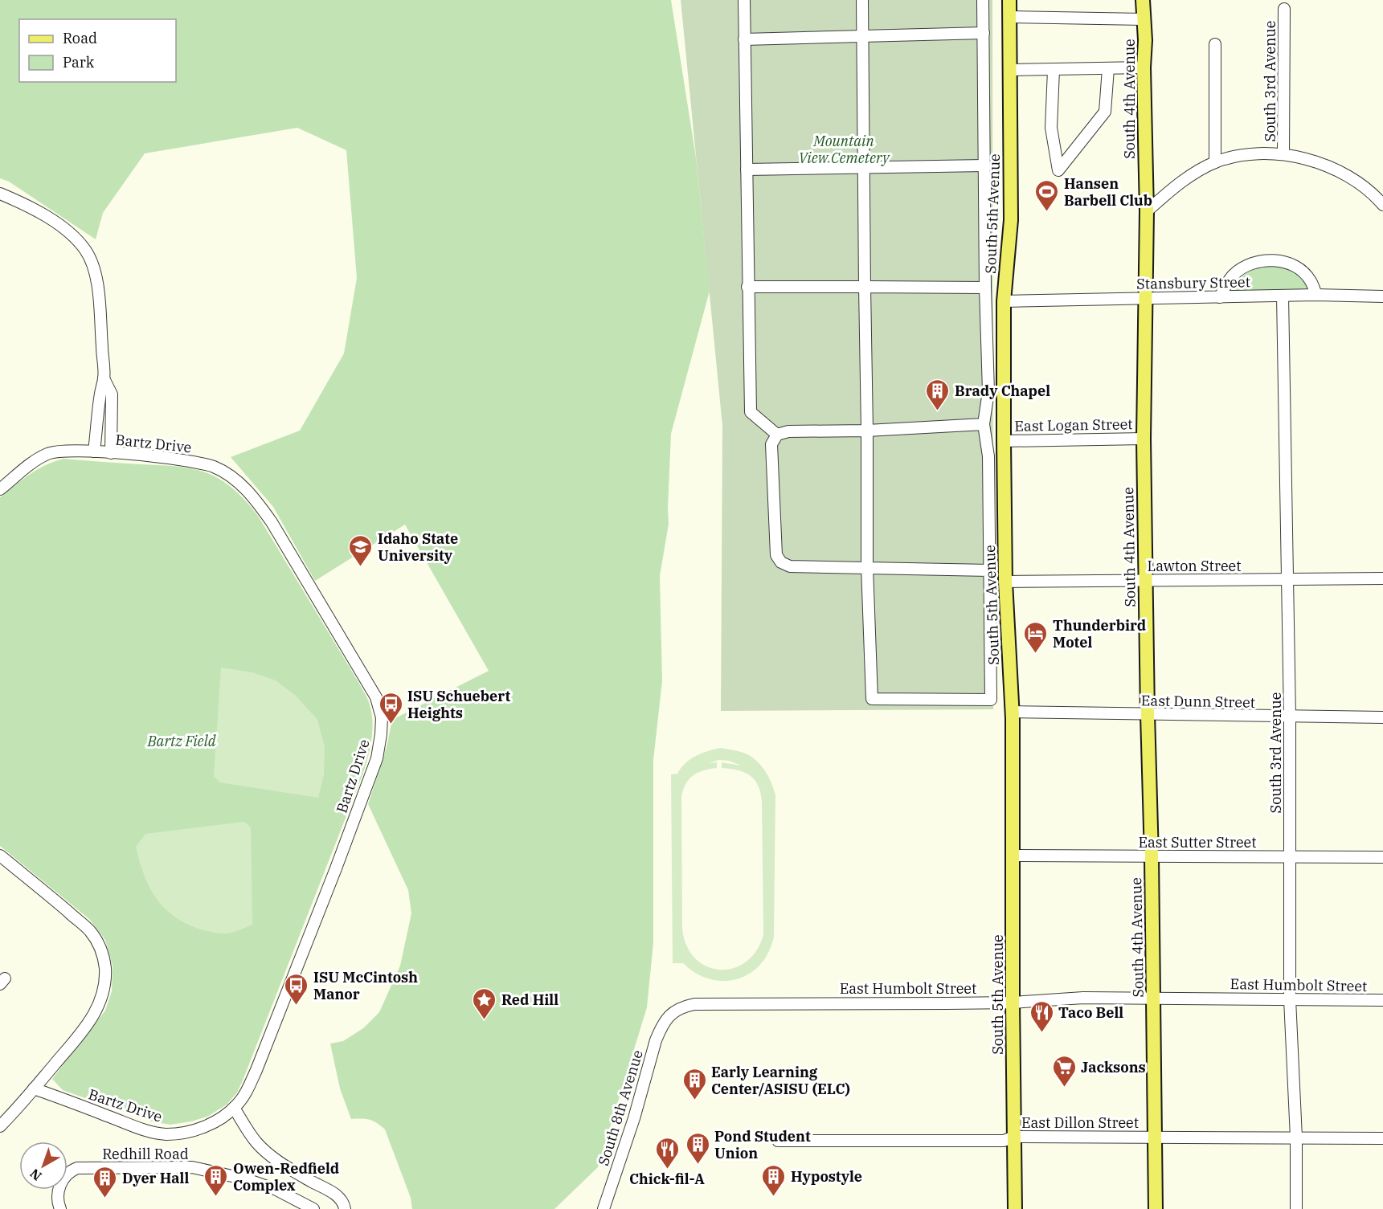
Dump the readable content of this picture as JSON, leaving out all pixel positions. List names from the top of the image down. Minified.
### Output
{"streets":{"main road":["South 4th Avenue","South 5th Avenue"],"street":["South 3rd Avenue","Stansbury Street","East Logan Street","Bartz Drive","Lawton Street","East Dunn Street","East Sutter Street","East Humbolt Street","South 8th Avenue","East Dillon Street","Redhill Road"]},"crossings":[["South 3rd Avenue","Stansbury Street"],["South 3rd Avenue","Lawton Street"],["South 3rd Avenue","East Dunn Street"],["South 3rd Avenue","East Sutter Street"],["South 3rd Avenue","East Humbolt Street"],["South 3rd Avenue","East Dillon Street"],["South 4th Avenue","Stansbury Street"],["South 4th Avenue","East Logan Street"],["South 4th Avenue","Lawton Street"],["South 4th Avenue","East Dunn Street"],["South 4th Avenue","East Sutter Street"],["South 4th Avenue","East Humbolt Street"],["South 4th Avenue","East Dillon Street"],["South 5th Avenue","Stansbury Street"],["South 5th Avenue","East Logan Street"],["South 5th Avenue","Lawton Street"],["South 5th Avenue","East Dunn Street"],["South 5th Avenue","East Sutter Street"],["South 5th Avenue","East Humbolt Street"],["South 5th Avenue","East Dillon Street"],["East Humbolt Street","South 8th Avenue"]],"parks":["Mountain View Cemetery","Bartz Field"],"places":{"sports":["Hansen Barbell Club"],"building":["Brady Chapel","Early Learning Center/ASISU (ELC)","Pond Student Union","Owen-Redfield Complex","Hypostyle","Dyer Hall"],"school or university":["Idaho State University"],"hotel":["Thunderbird Motel"],"bus stop":["ISU Schuebert Heights","ISU McCintosh Manor"],"place":["Red Hill"],"restaurant":["Taco Bell","Chick-fil-A"],"supermarket":["Jacksons"]},"legend":["Road","Park"],"north":"bottom left"}
